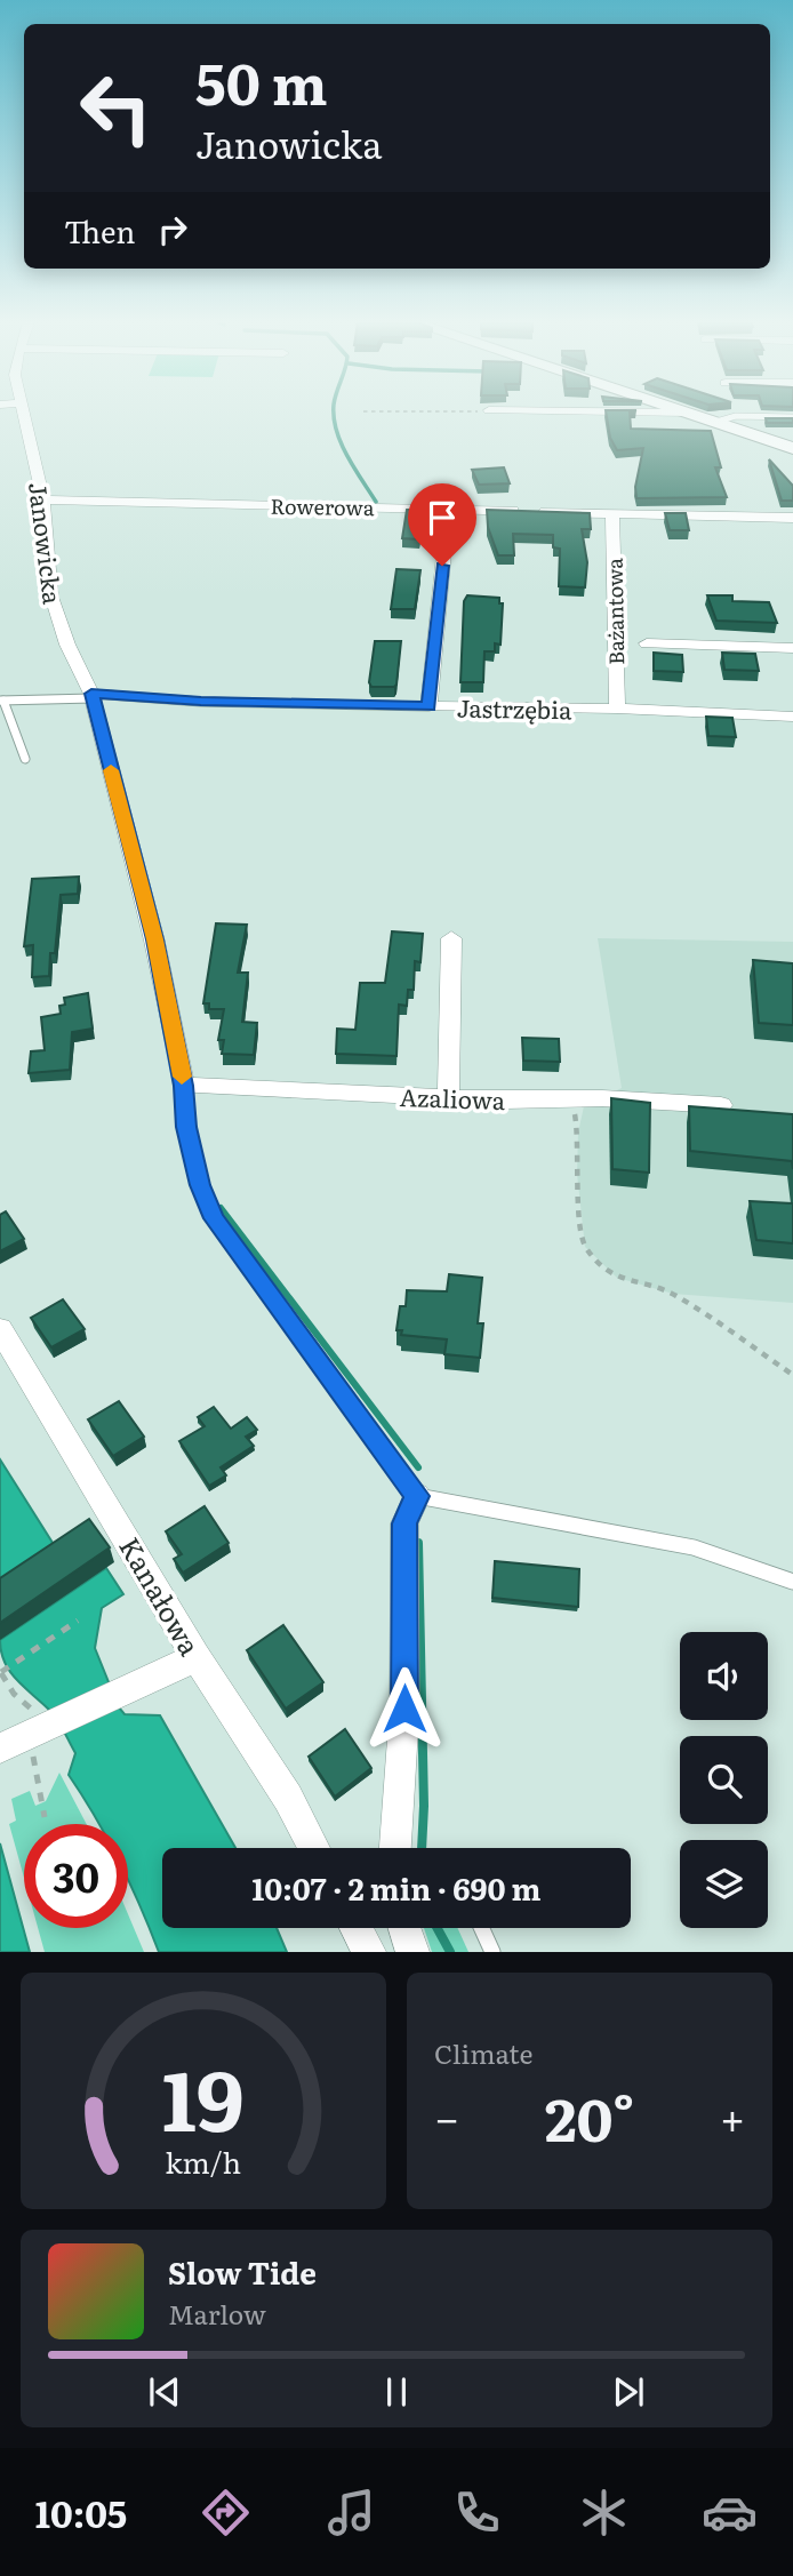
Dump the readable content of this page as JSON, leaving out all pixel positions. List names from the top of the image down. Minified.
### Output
{"streets":{"street":["Rowerowa","Janowicka","Bażantowa","Jastrzębia","Azaliowa","Kanałowa"]},"crossings":[["Rowerowa","Janowicka"],["Rowerowa","Bażantowa"],["Janowicka","Jastrzębia"],["Janowicka","Azaliowa"],["Bażantowa","Jastrzębia"]],"page":{"turn":["50 m","Janowicka"],"then":"Then","limit":"30","trip":"10:07 · 2 min · 690 m","tile":"Climate","heat":["−","20°","+"],"song":["Slow Tide","Marlow"],"tabs":"10:05","gauge":["19","km/h"]}}
